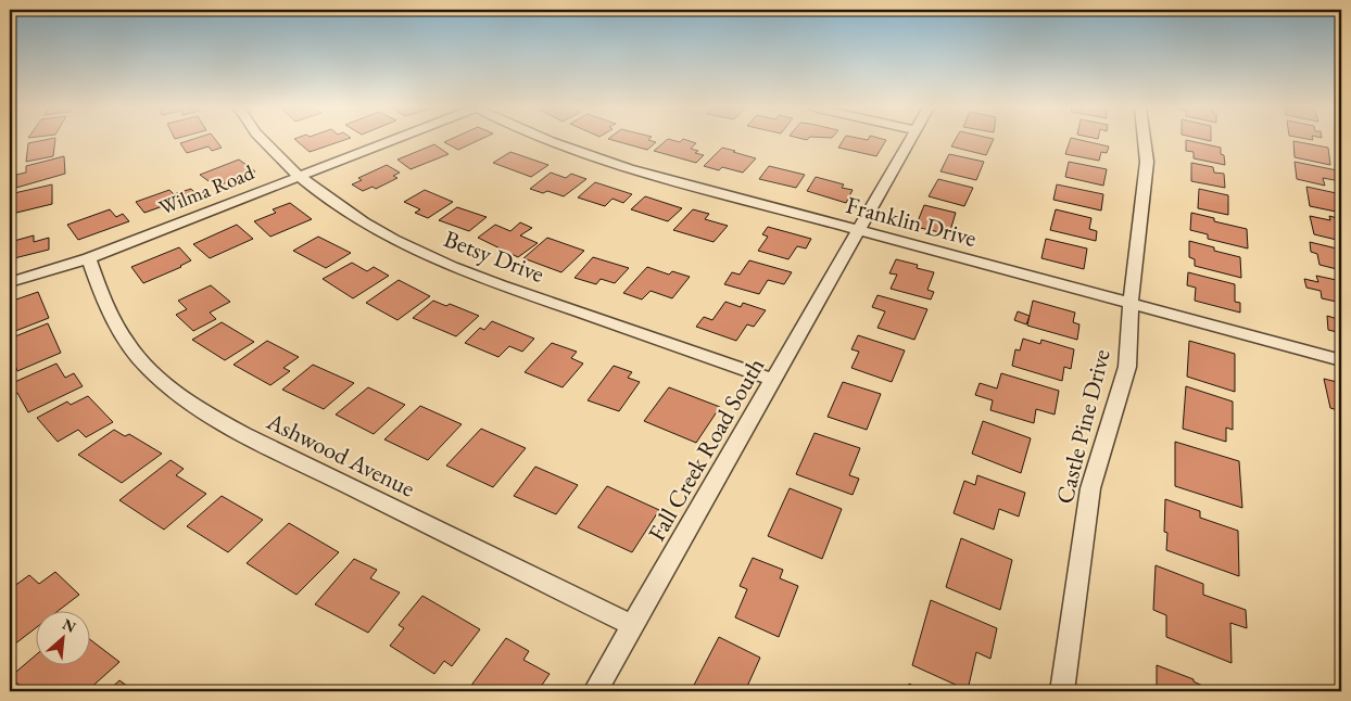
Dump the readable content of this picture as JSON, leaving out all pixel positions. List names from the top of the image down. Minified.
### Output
{"streets":{"street":["Wilma Road","Franklin Drive","Betsy Drive","Castle Pine Drive","Fall Creek Road South","Ashwood Avenue"]},"crossings":[["Wilma Road","Betsy Drive"],["Wilma Road","Ashwood Avenue"],["Franklin Drive","Castle Pine Drive"],["Franklin Drive","Fall Creek Road South"],["Betsy Drive","Fall Creek Road South"],["Fall Creek Road South","Ashwood Avenue"]],"north":"top right"}
